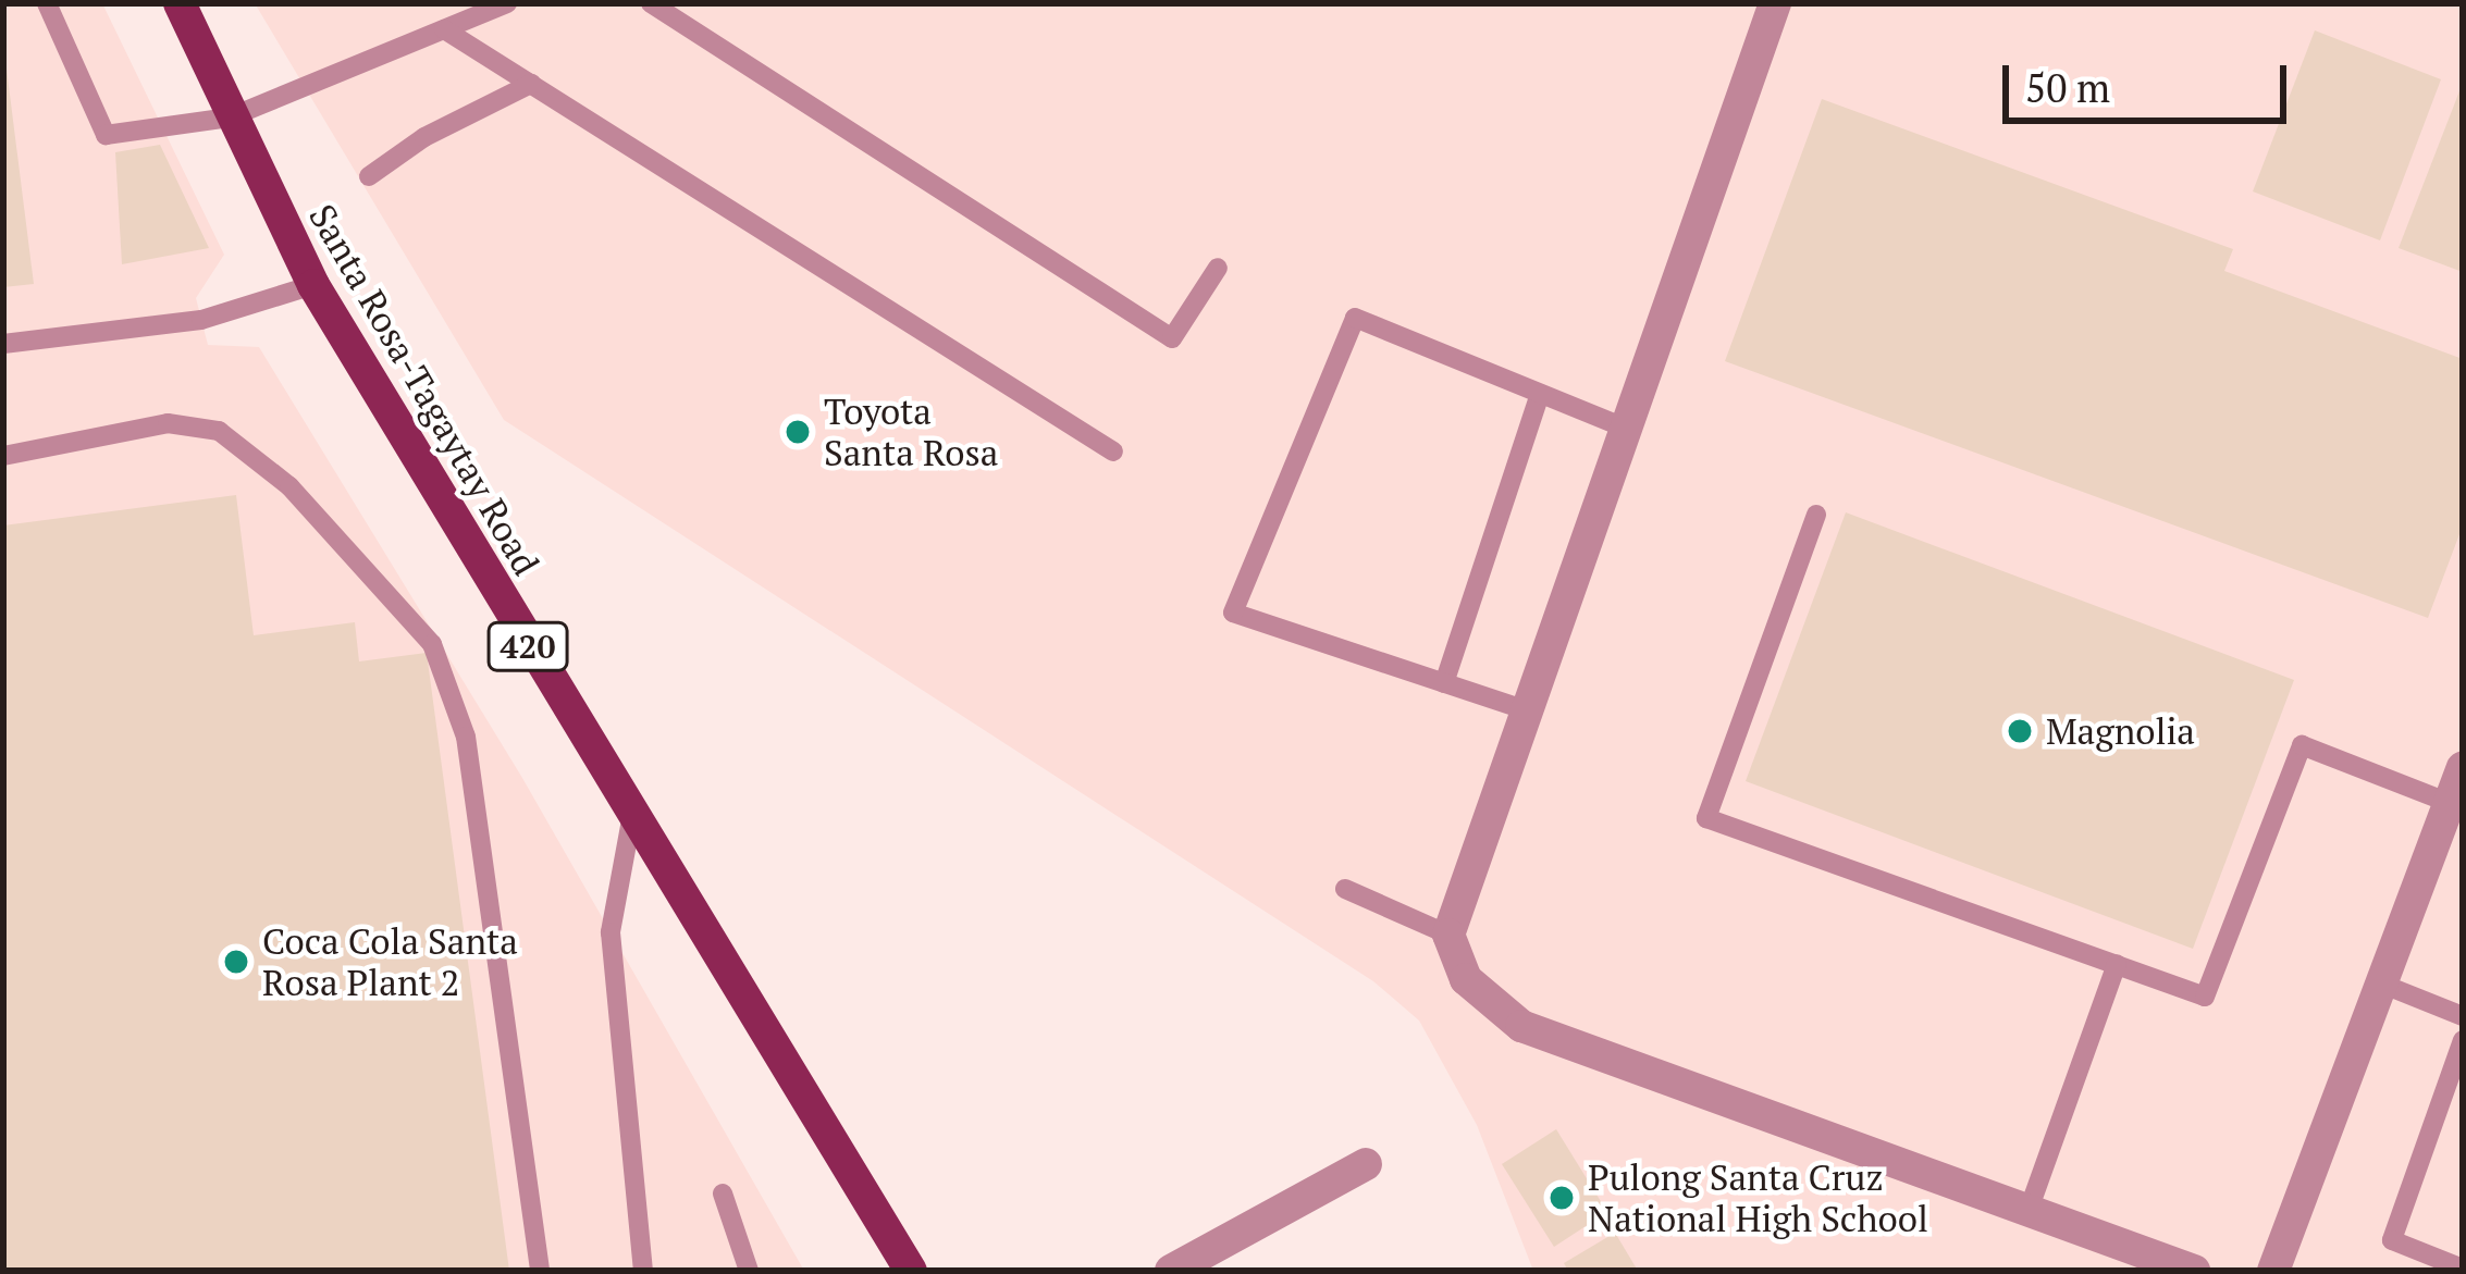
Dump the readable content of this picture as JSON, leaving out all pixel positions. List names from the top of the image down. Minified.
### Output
{"streets":{"main road":["Santa Rosa-Tagaytay Road","420"]},"places":["Toyota Santa Rosa","Magnolia","Coca Cola Santa Rosa Plant 2","Pulong Santa Cruz National High School"],"scale_bar":"50 m"}
